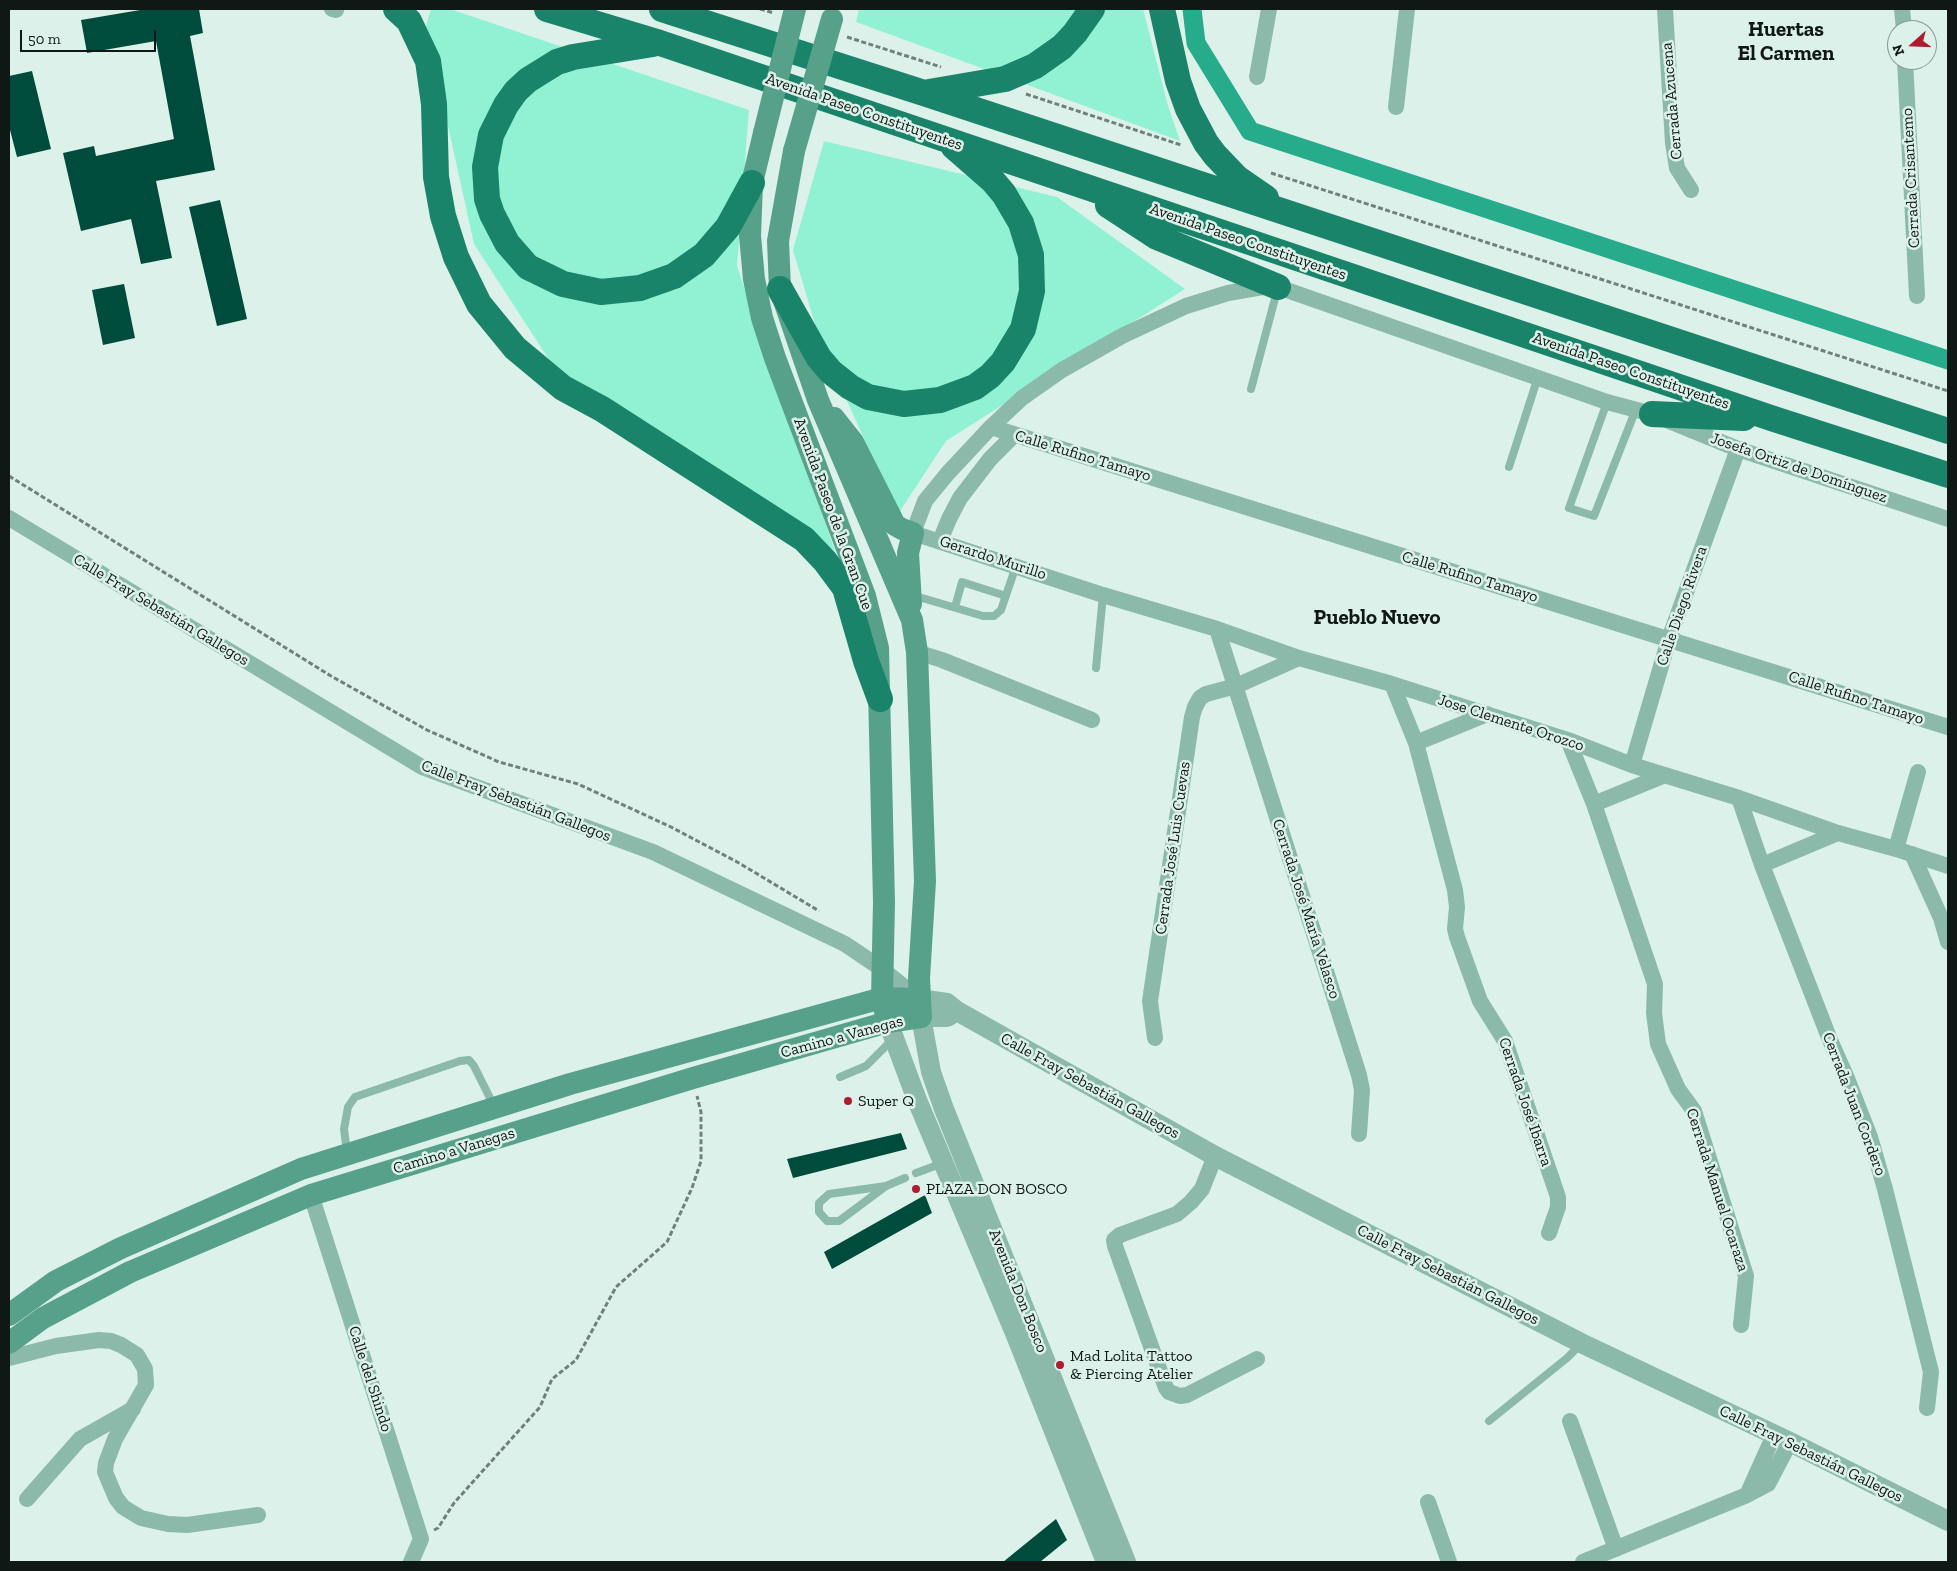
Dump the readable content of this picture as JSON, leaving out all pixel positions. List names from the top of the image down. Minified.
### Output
{"streets":{"highway":["Avenida Paseo Constituyentes"],"main road":["Avenida Paseo de la Gran Cue","Camino a Vanegas"],"street":["Cerrada Azucena","Cerrada Crisantemo","Calle Rufino Tamayo","Josefa Ortiz de Domínguez","Gerardo Murillo","Calle Diego Rivera","Calle Fray Sebastián Gallegos","Jose Clemente Orozco","Cerrada José Luis Cuevas","Cerrada José María Velasco","Cerrada José Ibarra","Cerrada Juan Cordero","Cerrada Manuel Ocaraza","Avenida Don Bosco","Calle del Shindo"]},"crossings":[["Calle Rufino Tamayo","Calle Diego Rivera"],["Josefa Ortiz de Domínguez","Calle Diego Rivera"],["Avenida Paseo de la Gran Cue","Calle Fray Sebastián Gallegos"],["Avenida Paseo de la Gran Cue","Camino a Vanegas"],["Avenida Paseo de la Gran Cue","Avenida Don Bosco"],["Gerardo Murillo","Jose Clemente Orozco"],["Calle Diego Rivera","Jose Clemente Orozco"],["Calle Fray Sebastián Gallegos","Camino a Vanegas"],["Calle Fray Sebastián Gallegos","Avenida Don Bosco"],["Jose Clemente Orozco","Cerrada José María Velasco"],["Jose Clemente Orozco","Cerrada José Ibarra"],["Jose Clemente Orozco","Cerrada Juan Cordero"],["Jose Clemente Orozco","Cerrada Manuel Ocaraza"],["Cerrada José Luis Cuevas","Cerrada José María Velasco"],["Camino a Vanegas","Avenida Don Bosco"],["Camino a Vanegas","Calle del Shindo"]],"districts":["Huertas El Carmen","Pueblo Nuevo"],"places":["Super Q","PLAZA DON BOSCO","Mad Lolita Tattoo & Piercing Atelier"],"scale_bar":"50 m","north":"left"}
